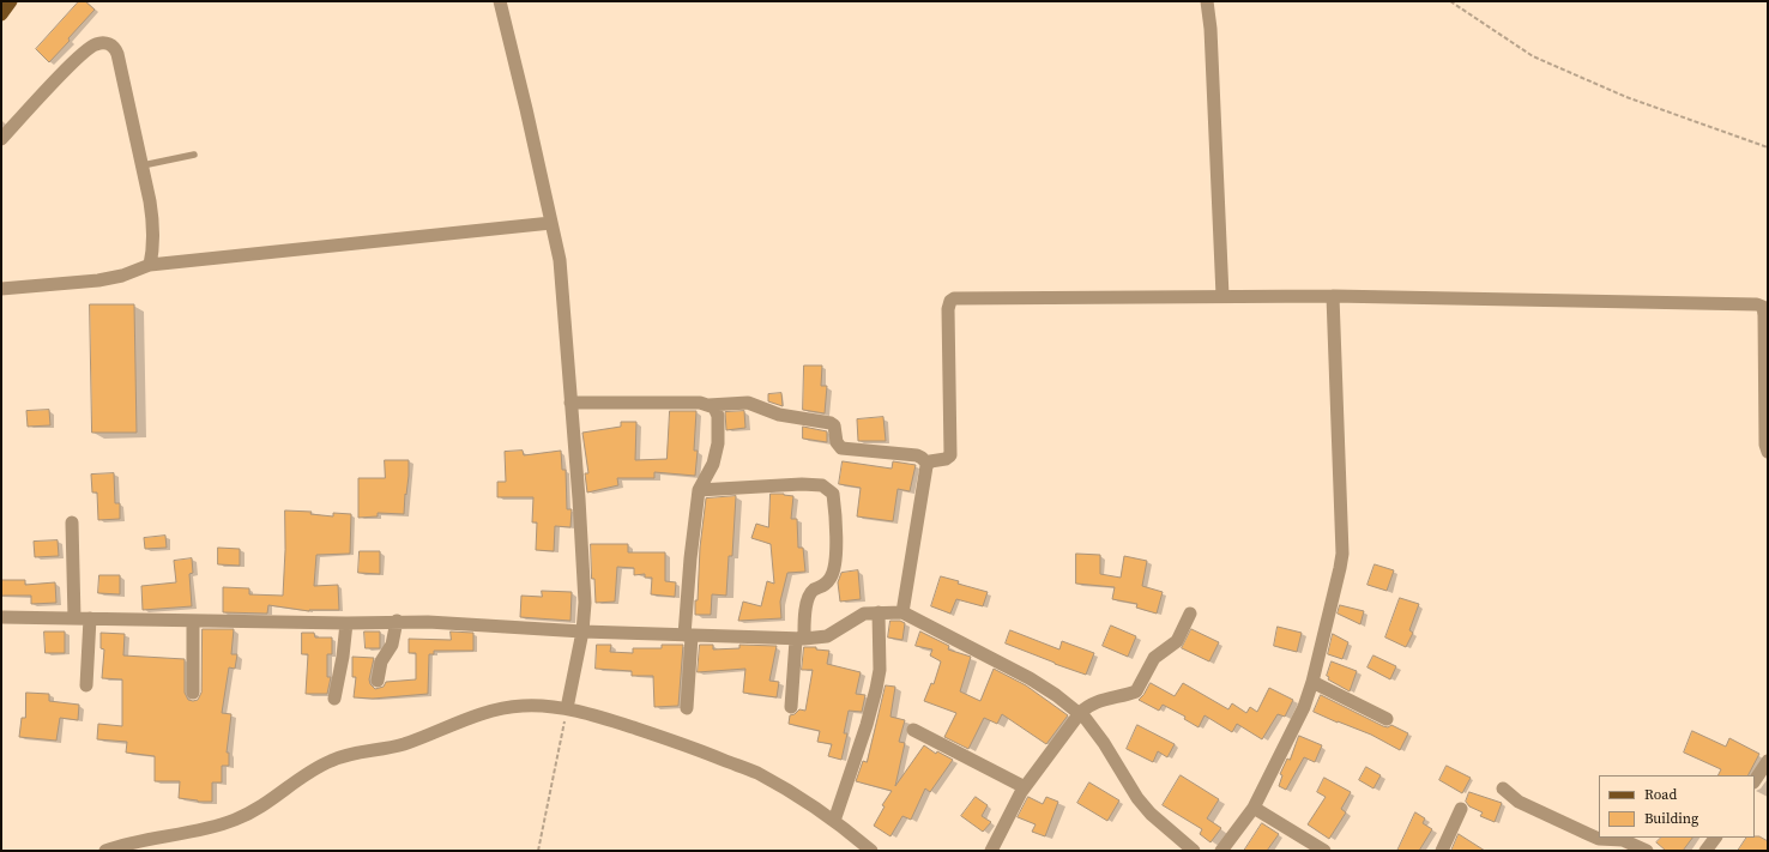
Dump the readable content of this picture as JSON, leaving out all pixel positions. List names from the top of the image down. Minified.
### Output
{"legend":["Road","Building"]}
